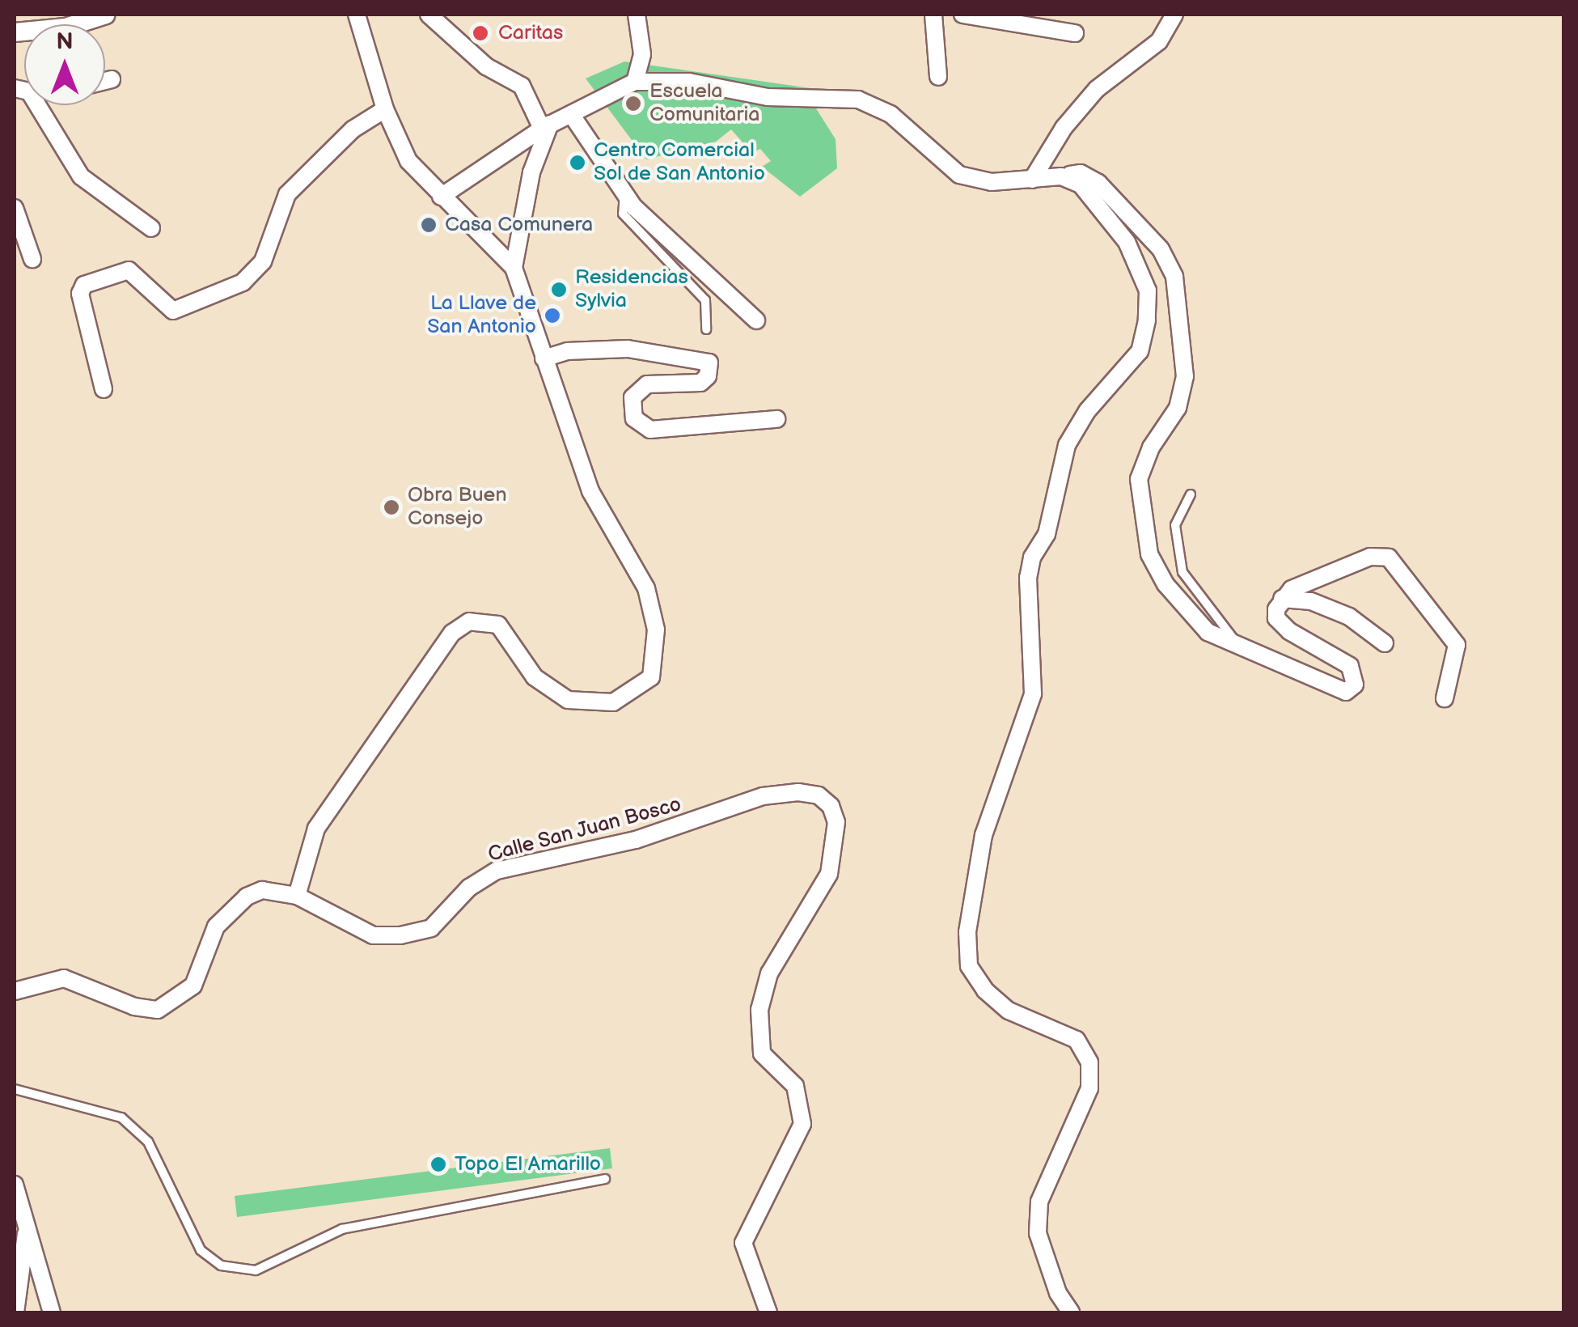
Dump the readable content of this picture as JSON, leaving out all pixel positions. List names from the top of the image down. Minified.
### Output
{"streets":{"street":["Calle San Juan Bosco"]},"places":["Caritas","Escuela Comunitaria","Centro Comercial Sol de San Antonio","Casa Comunera","Residencias Sylvia","La Llave de San Antonio","Obra Buen Consejo","Topo El Amarillo"],"north":"top"}
